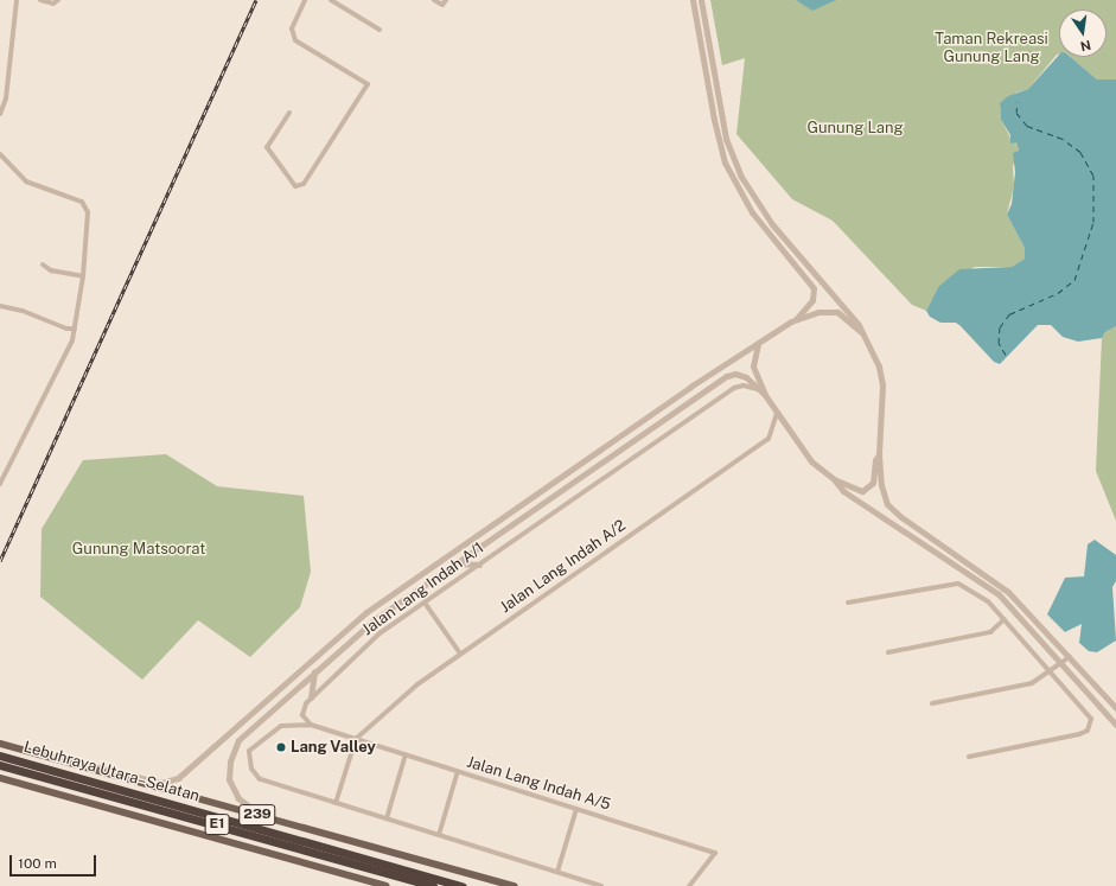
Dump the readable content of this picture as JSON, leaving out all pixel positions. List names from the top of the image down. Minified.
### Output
{"streets":{"highway":["Lebuhraya Utara–Selatan","E1"],"main road":["239"],"street":["Jalan Lang Indah A/2","Jalan Lang Indah A/1","Jalan Lang Indah A/5"]},"crossings":[["Jalan Lang Indah A/2","Jalan Lang Indah A/5"],["Jalan Lang Indah A/1","239"]],"parks":["Taman Rekreasi Gunung Lang","Gunung Lang","Gunung Matsoorat"],"places":["Lang Valley"],"scale_bar":"100 m","north":"bottom"}
